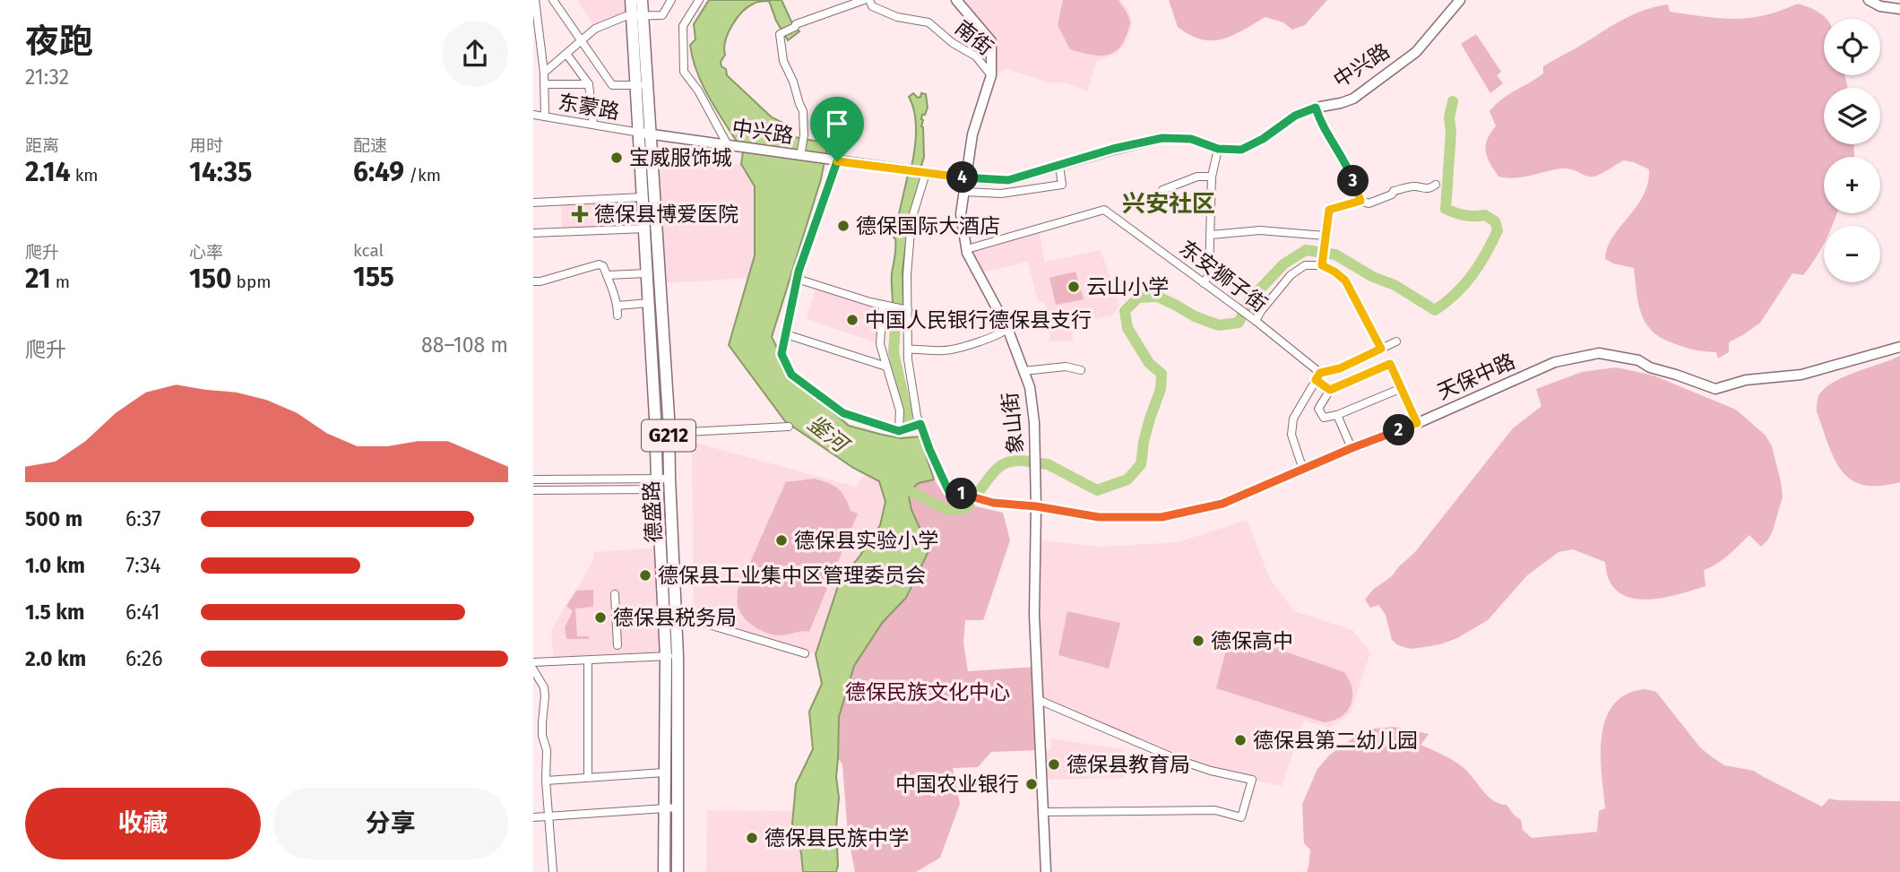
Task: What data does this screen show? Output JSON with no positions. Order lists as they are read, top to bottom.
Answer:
{
  "streets": {
    "highway": ["G212", "德盛路"],
    "main road": ["中兴路", "天保中路", "象山街"],
    "street": ["南街", "东蒙路", "东安狮子街"]
  },
  "crossings": [
    ["南街", "象山街"],
    ["中兴路", "东蒙路"],
    ["中兴路", "象山街"],
    ["中兴路", "G212"],
    ["中兴路", "德盛路"],
    ["东蒙路", "G212"],
    ["东蒙路", "德盛路"],
    ["东安狮子街", "象山街"],
    ["天保中路", "象山街"],
    ["G212", "德盛路"]
  ],
  "districts": ["兴安社区"],
  "water": ["鉴河"],
  "parks": ["德保民族文化中心"],
  "places": {
    "other": [
      "宝威服饰城",
      "德保国际大酒店",
      "云山小学",
      "中国人民银行德保县支行",
      "德保县实验小学",
      "德保县工业集中区管理委员会",
      "德保县税务局",
      "德保高中",
      "德保县第二幼儿园",
      "德保县教育局",
      "中国农业银行",
      "德保县民族中学"
    ],
    "health": ["德保县博爱医院"]
  },
  "page": {
    "heading": ["夜跑", "21:32"],
    "map_buttons": ["+", "−"],
    "stats": [
      ["距离", "2.14 km"],
      ["用时", "14:35"],
      ["配速", "6:49 /km"],
      ["爬升", "21 m"],
      ["心率", "150 bpm"],
      ["kcal", "155"]
    ],
    "pins": [
      "4",
      "3",
      "2",
      "1"
    ],
    "chart": ["爬升", "88–108 m"],
    "list": [
      {
        "name": "500 m",
        "note": "6:37"
      },
      {
        "name": "1.0 km",
        "note": "7:34"
      },
      {
        "name": "1.5 km",
        "note": "6:41"
      },
      {
        "name": "2.0 km",
        "note": "6:26"
      }
    ],
    "buttons": ["收藏", "分享"]
  }
}
